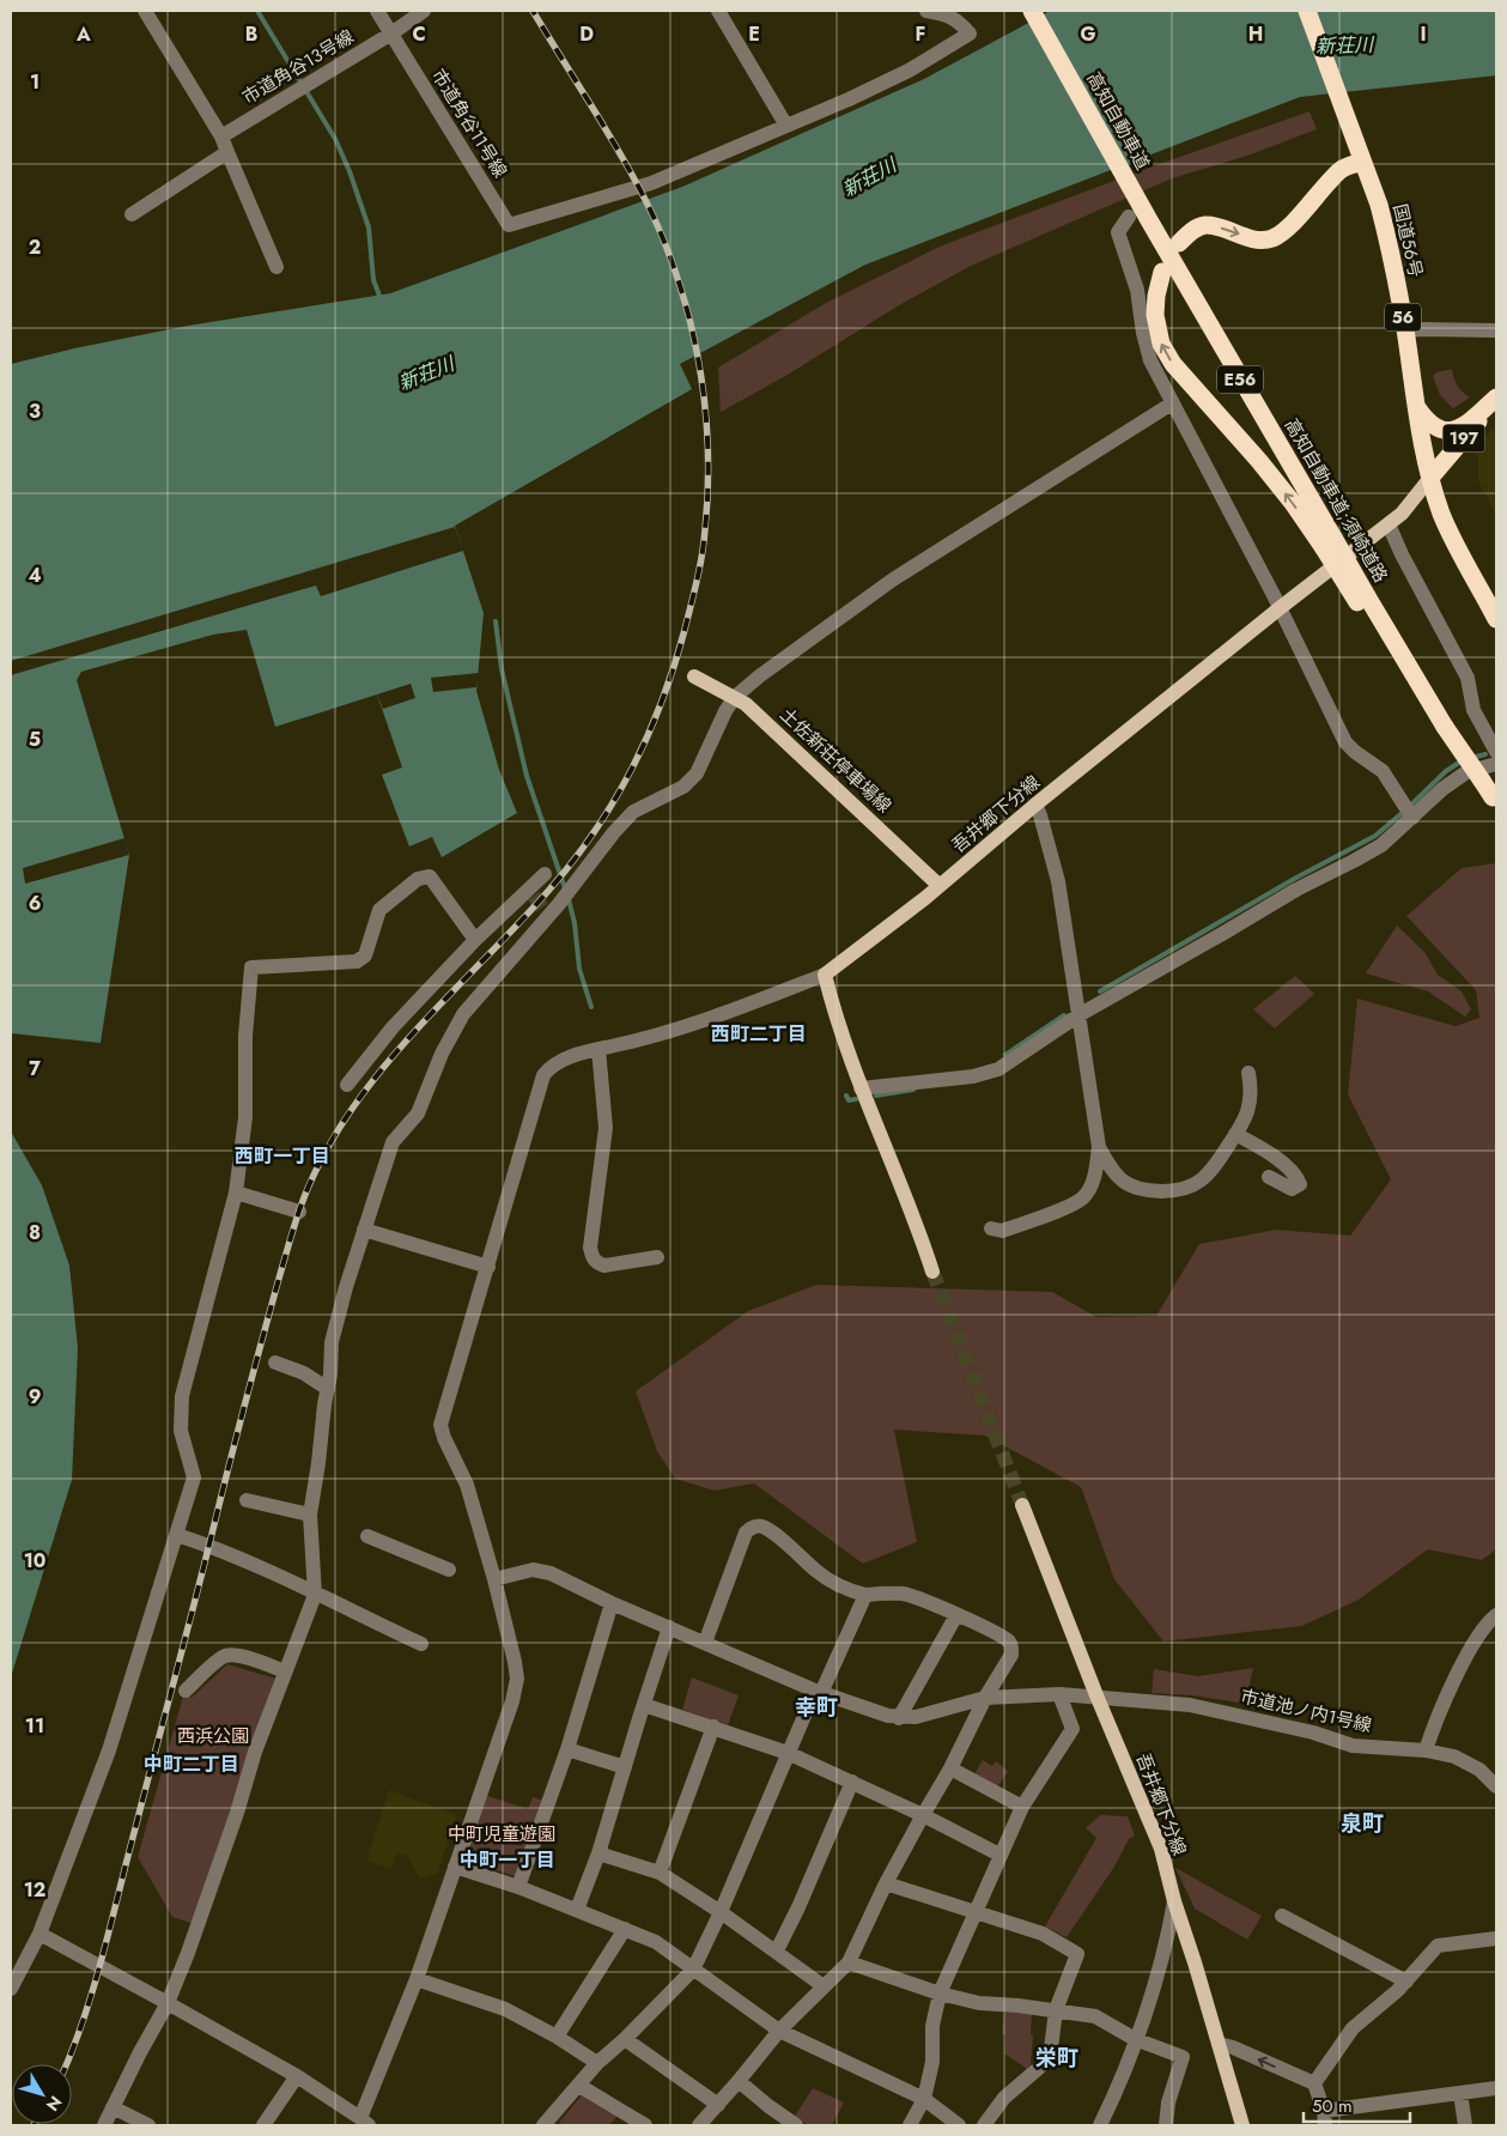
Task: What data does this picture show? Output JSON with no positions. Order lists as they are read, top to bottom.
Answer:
{
  "streets": {
    "highway": [
      "高知自動車道",
      "国道56号",
      "56",
      "E56",
      "197",
      "高知自動車道;須崎道路"
    ],
    "main road": ["土佐新荘停車場線", "吾井郷下分線"],
    "street": ["市道角谷13号線", "市道角谷11号線", "市道池ノ内1号線"]
  },
  "crossings": [
    ["市道角谷13号線", "市道角谷11号線"],
    ["高知自動車道", "高知自動車道;須崎道路"],
    ["国道56号", "197"],
    ["国道56号", "吾井郷下分線"],
    ["197", "吾井郷下分線"],
    ["土佐新荘停車場線", "吾井郷下分線"],
    ["吾井郷下分線", "市道池ノ内1号線"]
  ],
  "districts": [
    "西町二丁目",
    "西町一丁目",
    "幸町",
    "中町二丁目",
    "泉町",
    "中町一丁目",
    "栄町"
  ],
  "water": ["新荘川"],
  "parks": ["西浜公園", "中町児童遊園"],
  "scale_bar": "50 m",
  "north": "bottom right",
  "grid": {
    "columns": [
      "A",
      "B",
      "C",
      "D",
      "E",
      "F",
      "G",
      "H",
      "I"
    ],
    "rows": [
      "1",
      "2",
      "3",
      "4",
      "5",
      "6",
      "7",
      "8",
      "9",
      "10",
      "11",
      "12"
    ]
  }
}
